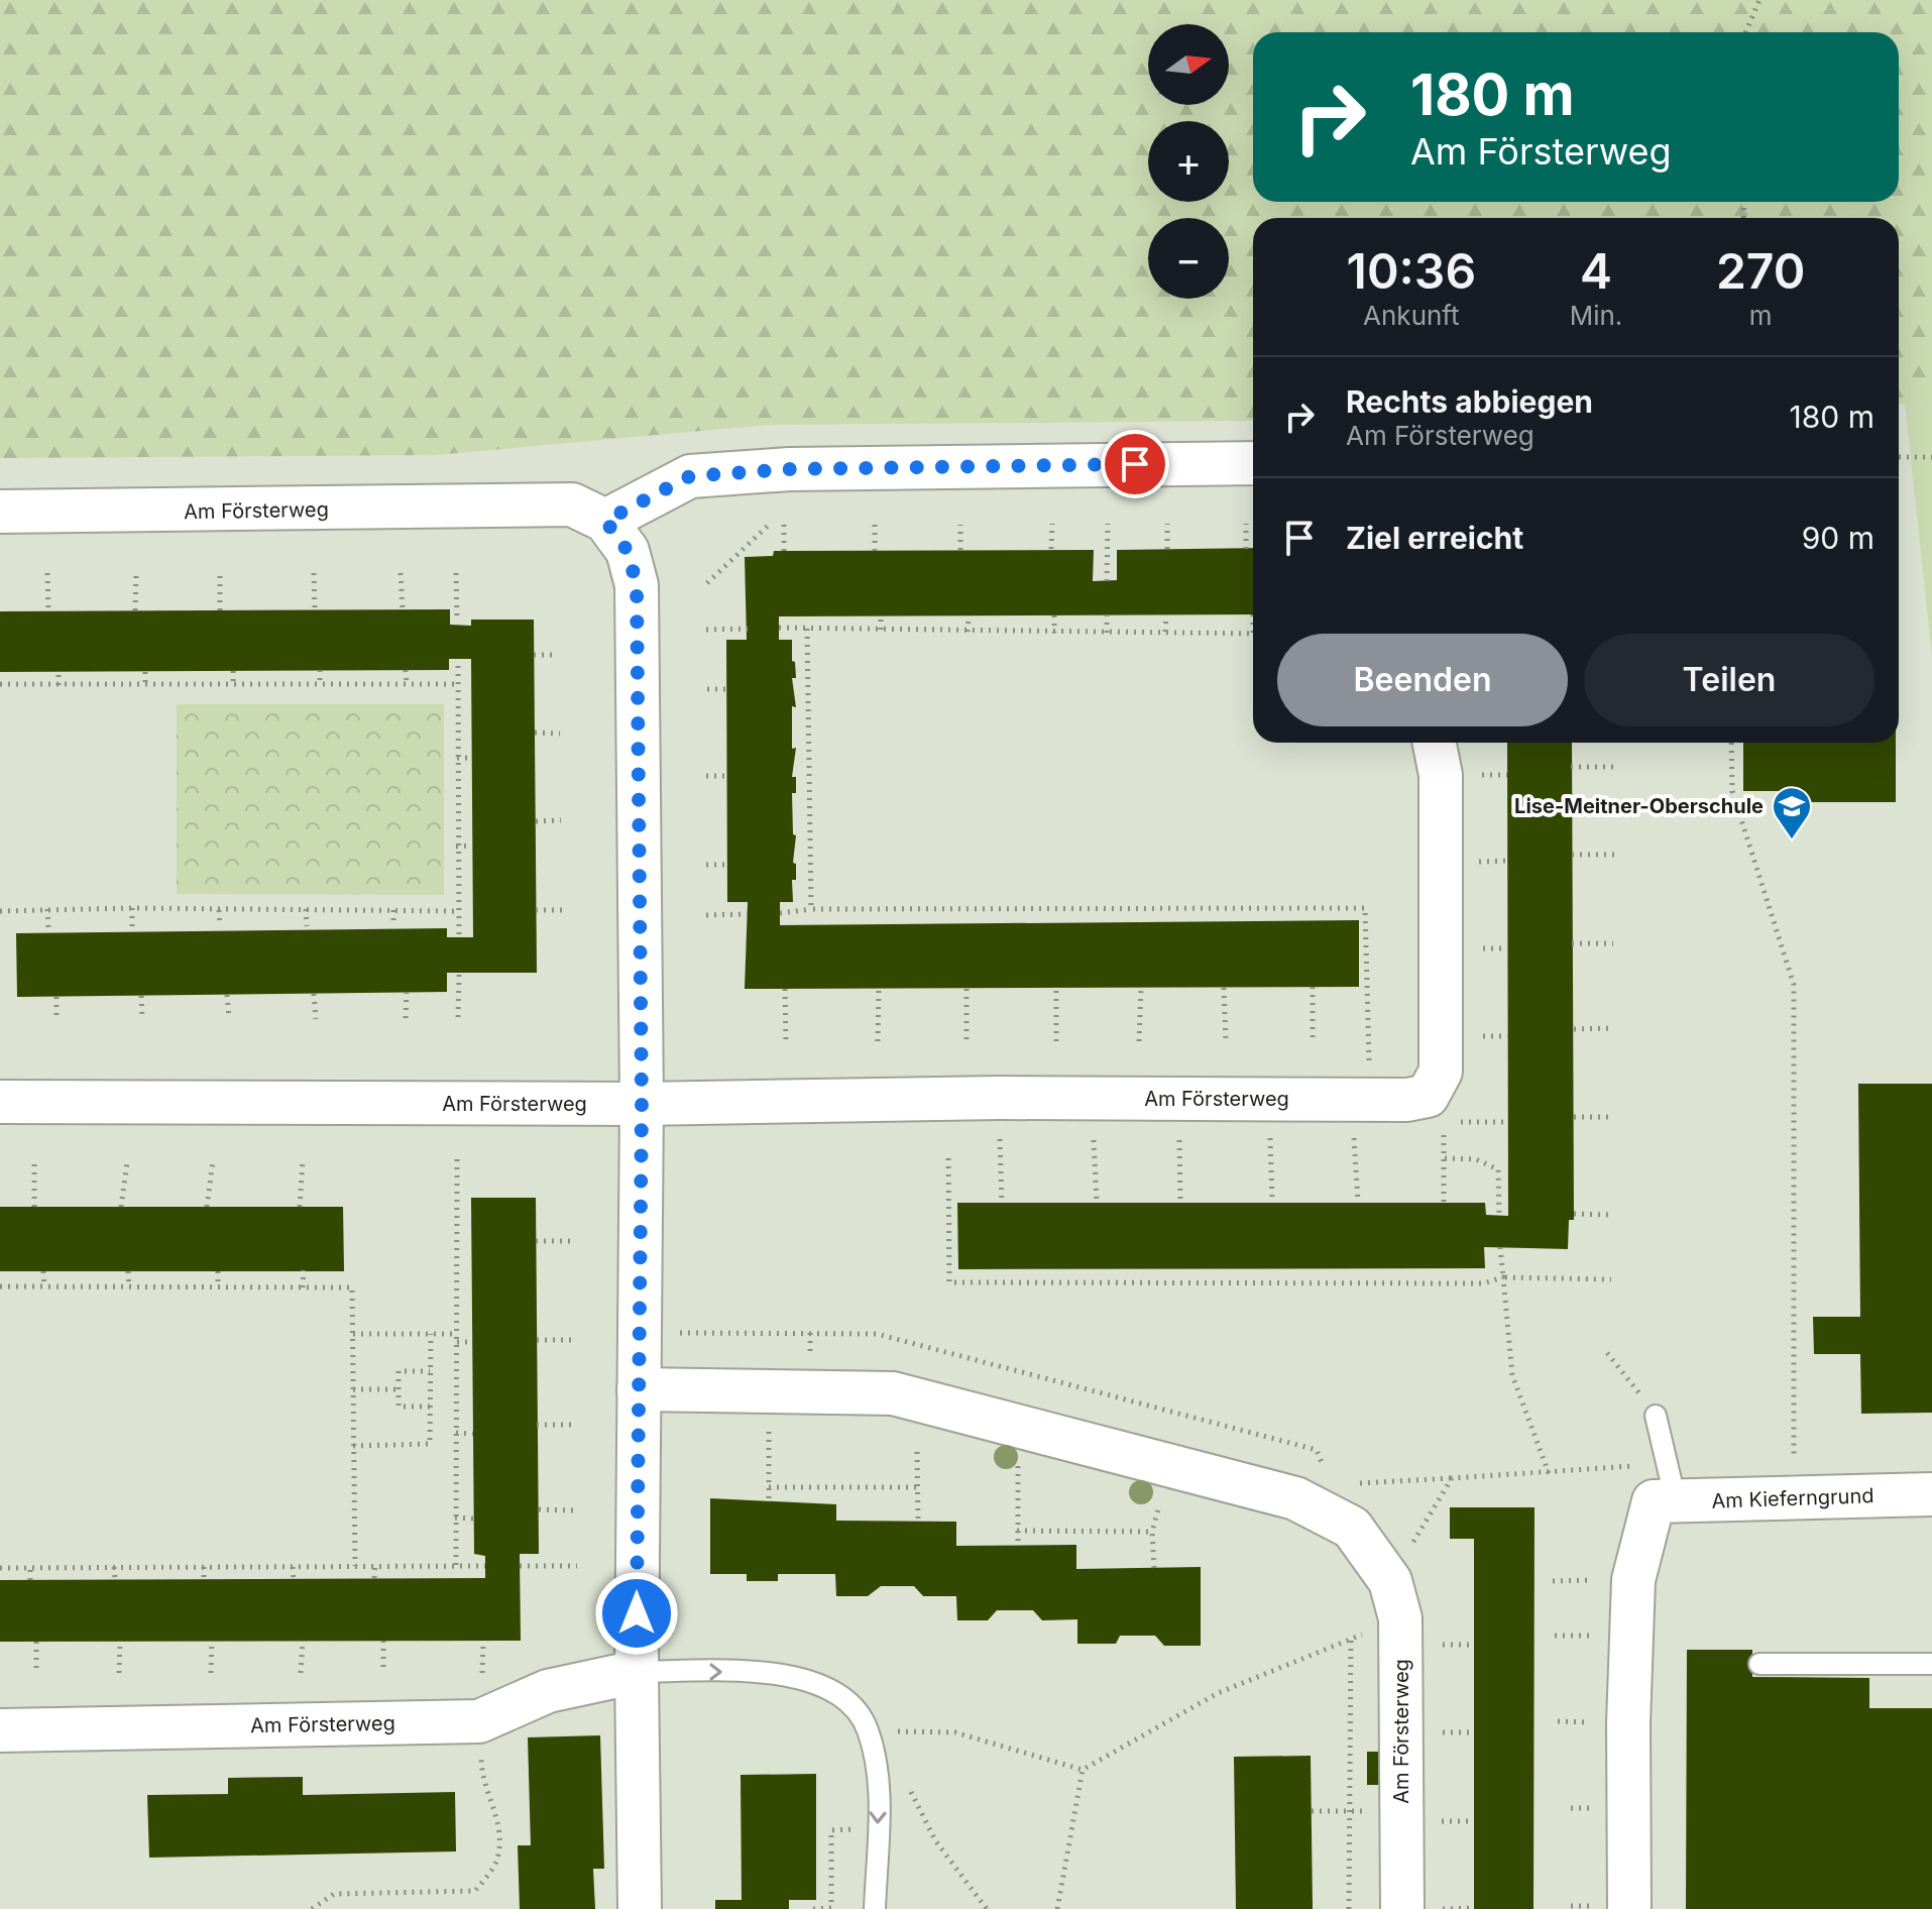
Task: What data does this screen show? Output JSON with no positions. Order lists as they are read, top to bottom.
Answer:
{
  "streets": {
    "street": ["Am Försterweg", "Am Kieferngrund"]
  },
  "places": {
    "school or university": ["Lise-Meitner-Oberschule"]
  },
  "north": "right",
  "page": {
    "map_buttons": ["+", "−"],
    "turn": ["180 m", "Am Försterweg"],
    "eta": [
      "10:36",
      "Ankunft",
      "4",
      "Min.",
      "270",
      "m"
    ],
    "list": [
      {
        "name": "Rechts abbiegen",
        "note": "Am Försterweg",
        "value": "180 m"
      },
      {
        "name": "Ziel erreicht",
        "value": "90 m"
      }
    ],
    "buttons": ["Beenden", "Teilen"]
  }
}
